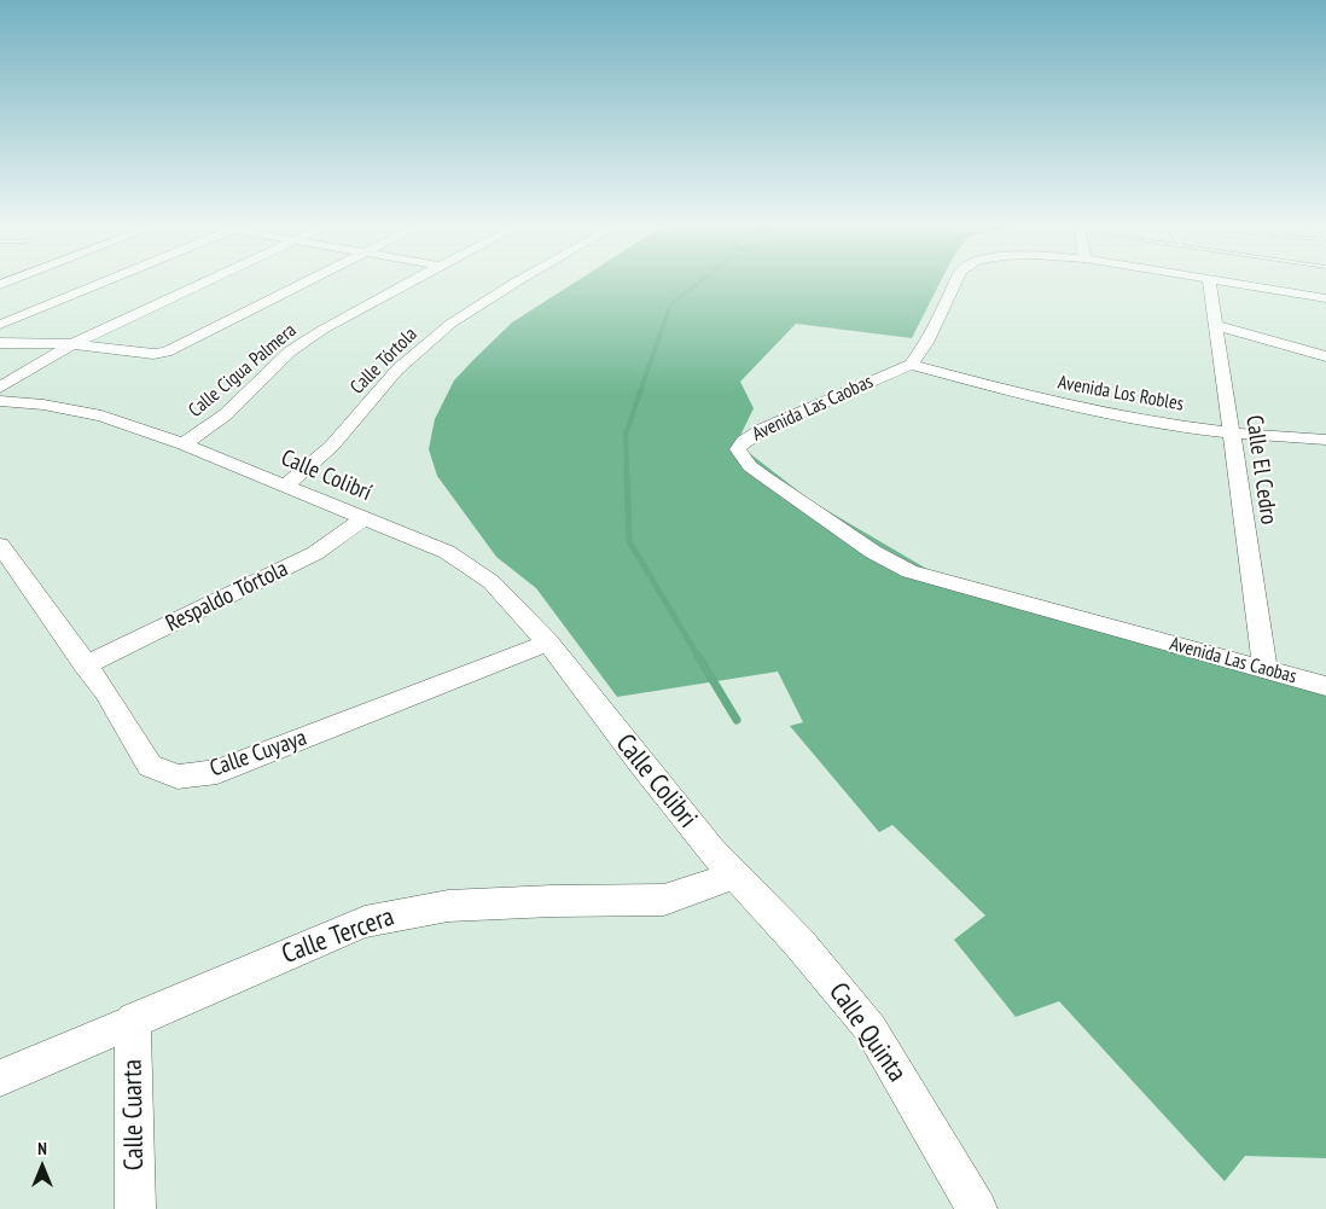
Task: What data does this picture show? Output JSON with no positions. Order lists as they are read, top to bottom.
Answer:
{
  "streets": {
    "street": [
      "Calle Tórtola",
      "Calle Cigua Palmera",
      "Avenida Los Robles",
      "Avenida Las Caobas",
      "Calle El Cedro",
      "Calle Colibrí",
      "Respaldo Tórtola",
      "Calle Cuyaya",
      "Calle Colibri",
      "Calle Tercera",
      "Calle Quinta",
      "Calle Cuarta"
    ]
  },
  "crossings": [
    ["Calle Tórtola", "Calle Colibrí"],
    ["Calle Cigua Palmera", "Calle Colibrí"],
    ["Avenida Los Robles", "Avenida Las Caobas"],
    ["Avenida Los Robles", "Calle El Cedro"],
    ["Avenida Las Caobas", "Calle El Cedro"],
    ["Calle Colibrí", "Respaldo Tórtola"],
    ["Calle Colibrí", "Calle Cuyaya"],
    ["Calle Colibrí", "Calle Colibri"],
    ["Respaldo Tórtola", "Calle Cuyaya"],
    ["Calle Colibri", "Calle Tercera"],
    ["Calle Colibri", "Calle Quinta"],
    ["Calle Tercera", "Calle Quinta"],
    ["Calle Tercera", "Calle Cuarta"]
  ],
  "north": "top"
}
